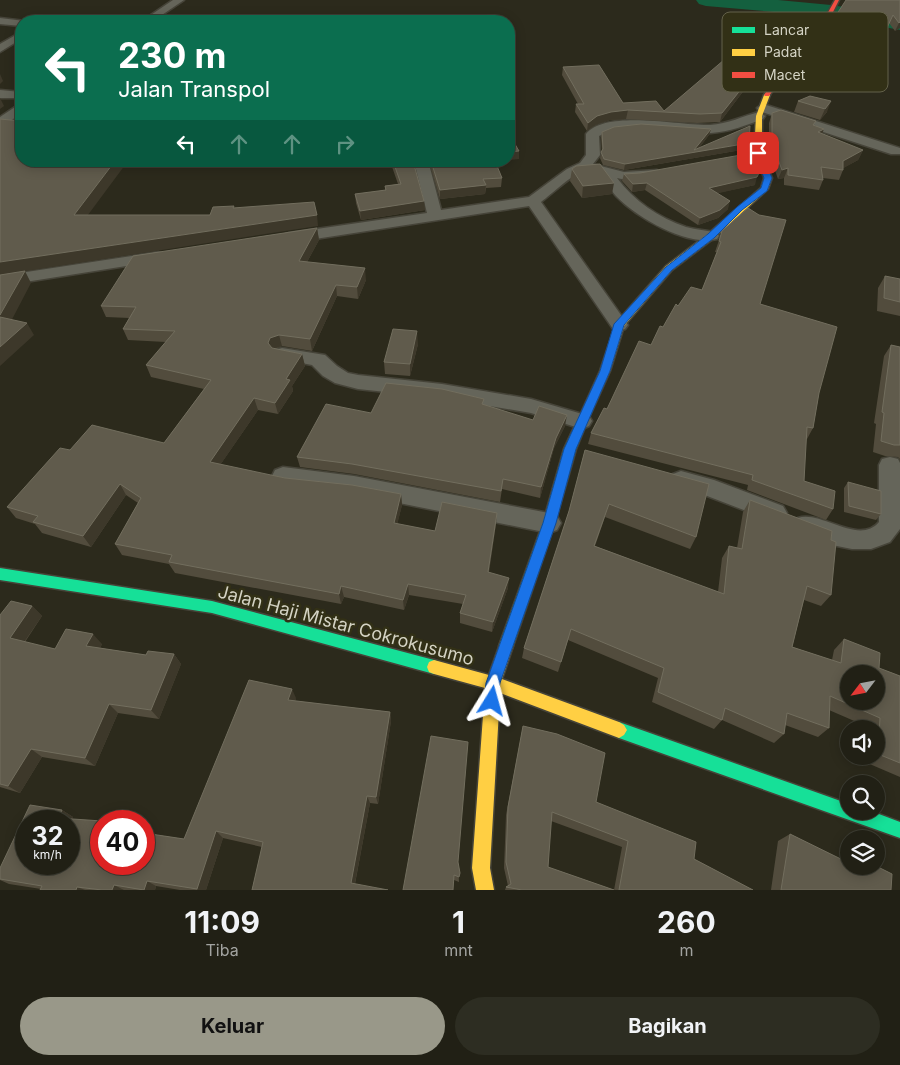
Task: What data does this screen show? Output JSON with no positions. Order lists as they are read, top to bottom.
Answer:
{
  "streets": {
    "street": ["Jalan Haji Mistar Cokrokusumo"]
  },
  "legend": ["Lancar", "Padat", "Macet"],
  "north": "bottom left",
  "page": {
    "turn": ["230 m", "Jalan Transpol"],
    "speed": "32 km/h",
    "limit": "40",
    "eta": [
      "11:09",
      "Tiba",
      "1",
      "mnt",
      "260",
      "m"
    ],
    "buttons": ["Keluar", "Bagikan"]
  }
}
